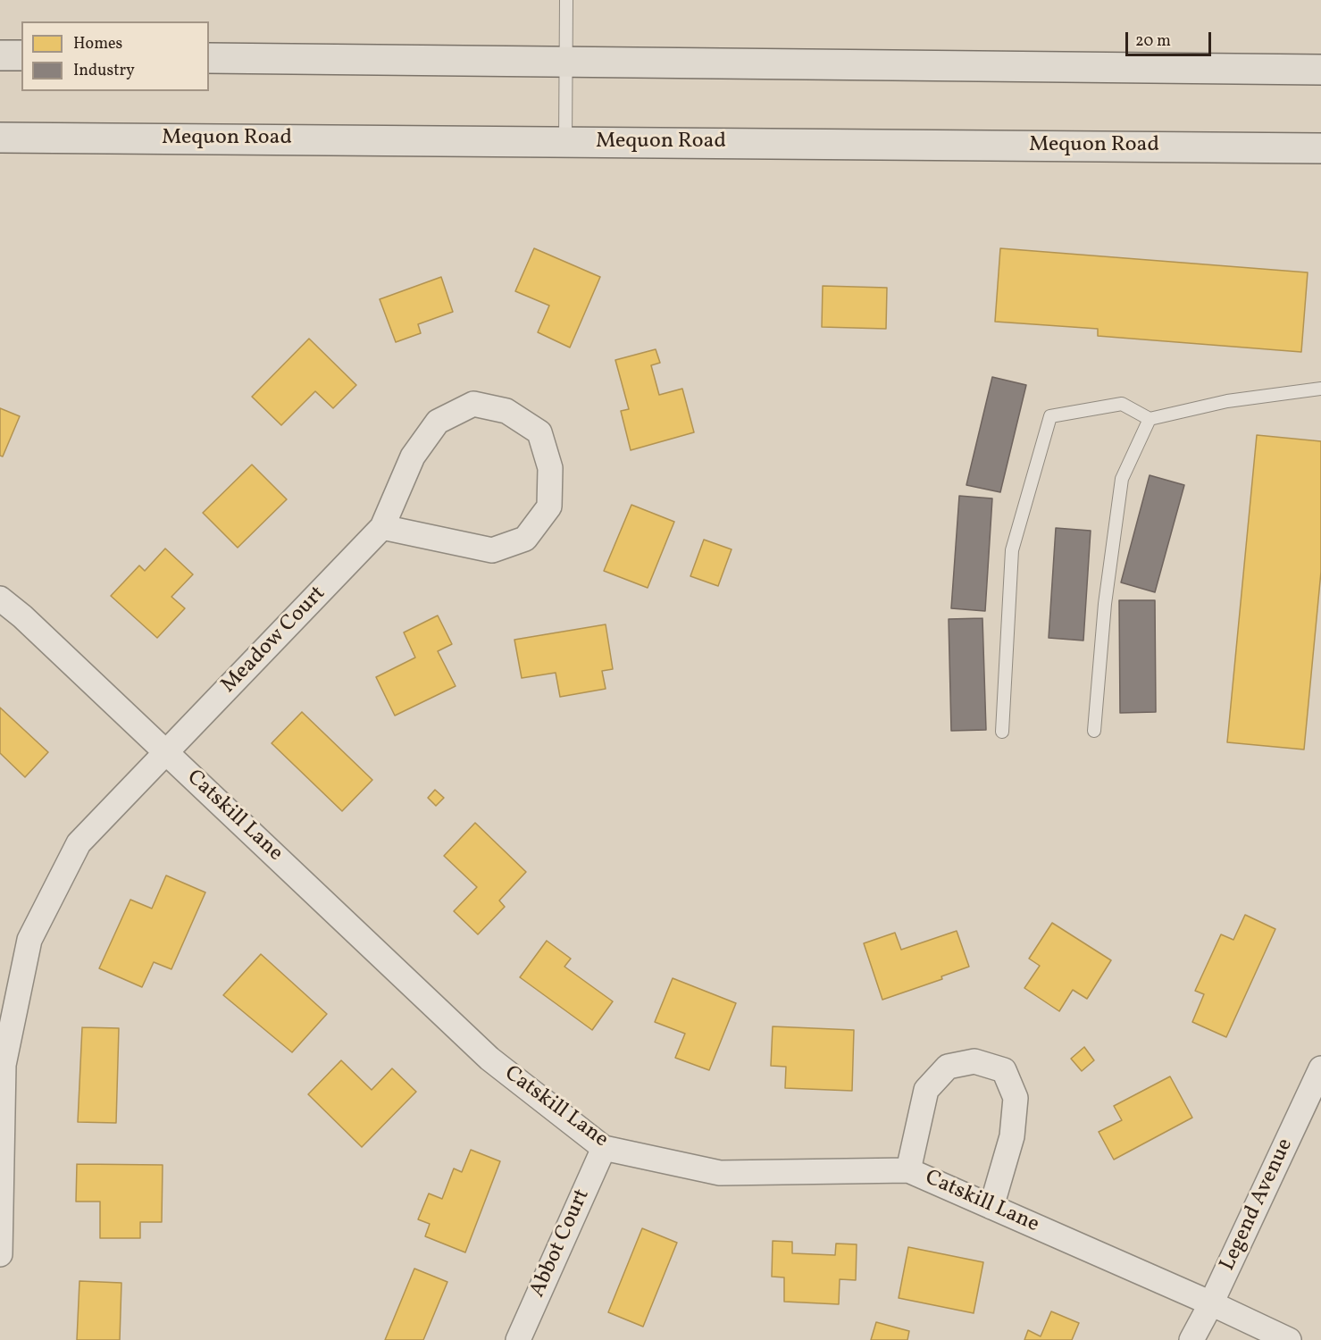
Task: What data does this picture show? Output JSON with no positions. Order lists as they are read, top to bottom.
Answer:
{
  "streets": {
    "main road": ["Mequon Road"],
    "street": [
      "Meadow Court",
      "Catskill Lane",
      "Legend Avenue",
      "Abbot Court"
    ]
  },
  "crossings": [
    ["Meadow Court", "Catskill Lane"],
    ["Catskill Lane", "Legend Avenue"],
    ["Catskill Lane", "Abbot Court"]
  ],
  "legend": ["Homes", "Industry"],
  "scale_bar": "20 m"
}
